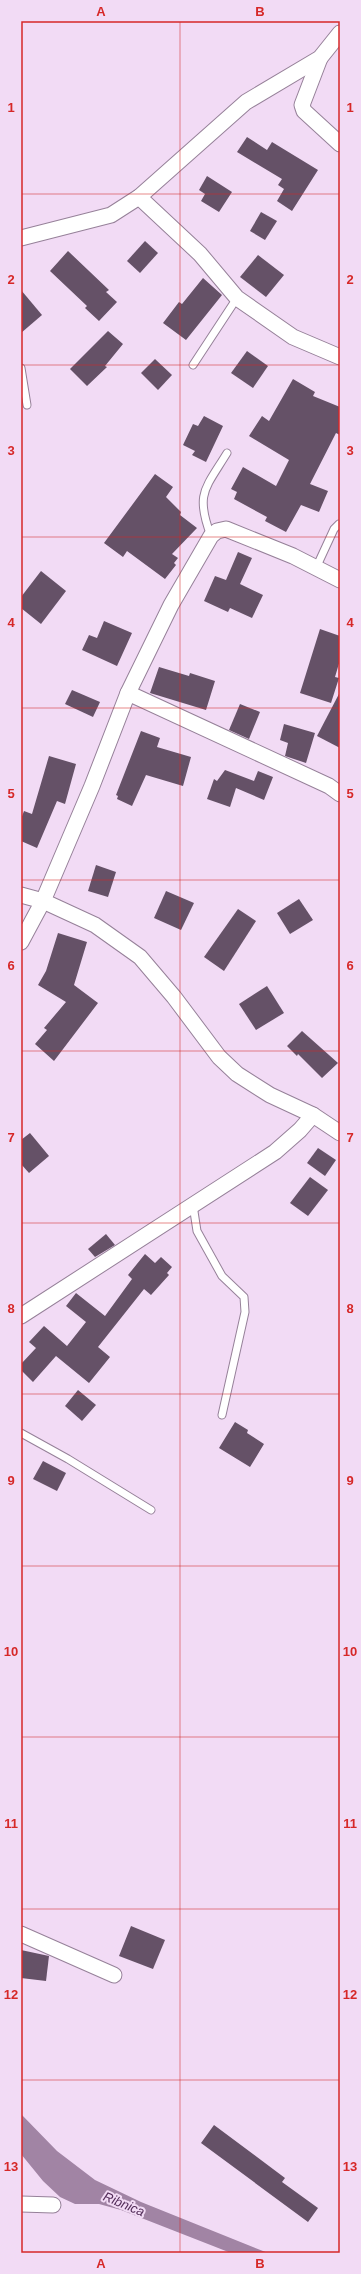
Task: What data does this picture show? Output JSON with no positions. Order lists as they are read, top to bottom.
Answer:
{
  "water": ["Ribnica"],
  "grid": {
    "columns": ["A", "B"],
    "rows": [
      "1",
      "2",
      "3",
      "4",
      "5",
      "6",
      "7",
      "8",
      "9",
      "10",
      "11",
      "12",
      "13"
    ]
  }
}
